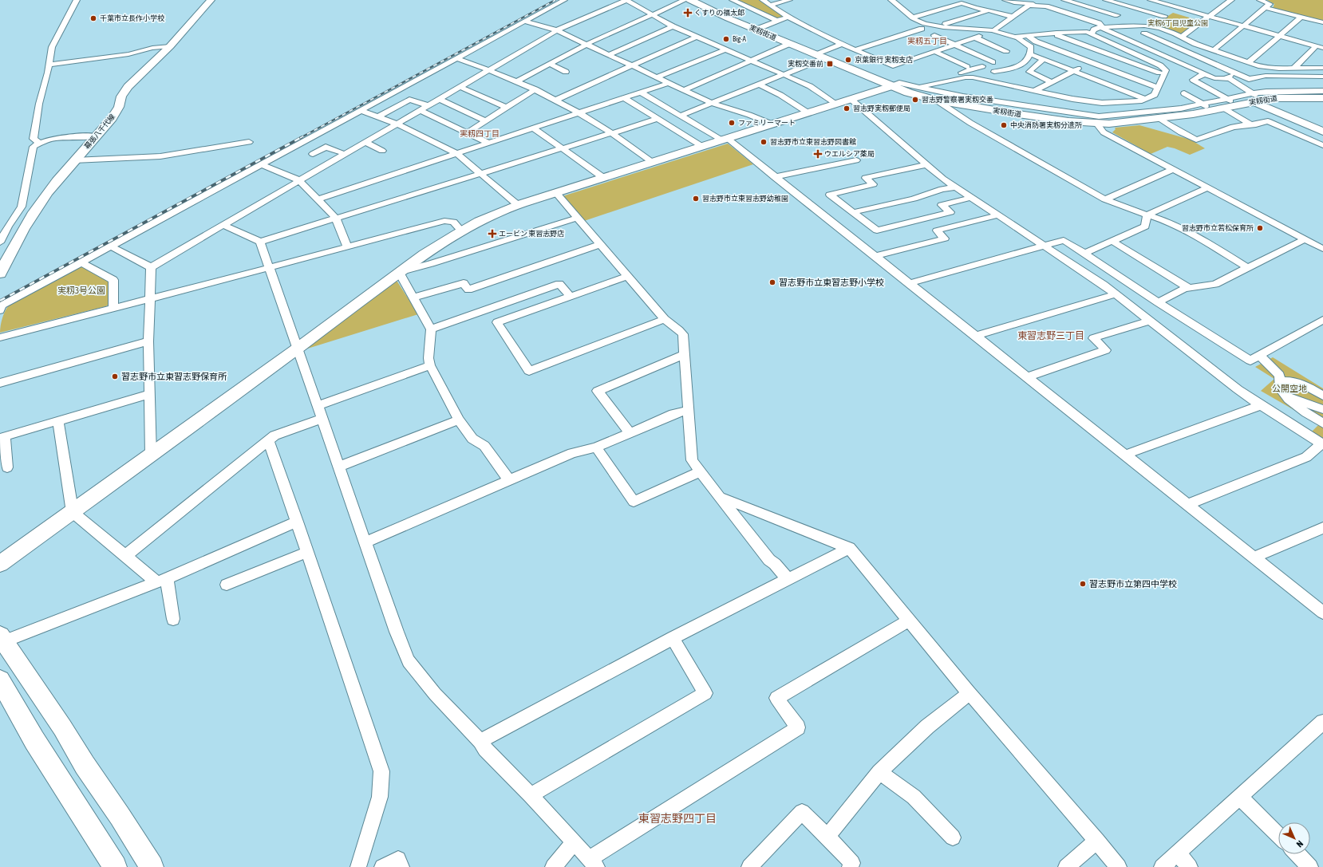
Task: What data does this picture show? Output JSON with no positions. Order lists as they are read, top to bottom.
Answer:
{
  "streets": {
    "main road": ["実籾街道"],
    "street": ["幕張八千代線"]
  },
  "districts": [
    "実籾五丁目",
    "実籾四丁目",
    "東習志野三丁目",
    "東習志野四丁目"
  ],
  "parks": ["実籾6丁目児童公園", "実籾3号公園", "公開空地"],
  "places": {
    "health": ["くすりの福太郎", "ウエルシア薬局", "エービン 東習志野店"],
    "other": [
      "千葉市立長作小学校",
      "Big-A",
      "京葉銀行 実籾支店",
      "習志野警察署実籾交番",
      "習志野実籾郵便局",
      "ファミリーマート",
      "中央消防署実籾分遣所",
      "習志野市立東習志野図書館",
      "習志野市立東習志野幼稚園",
      "習志野市立若松保育所",
      "習志野市立東習志野小学校",
      "習志野市立東習志野保育所",
      "習志野市立第四中学校"
    ],
    "transit": ["実籾交番前"]
  },
  "north": "bottom right"
}
